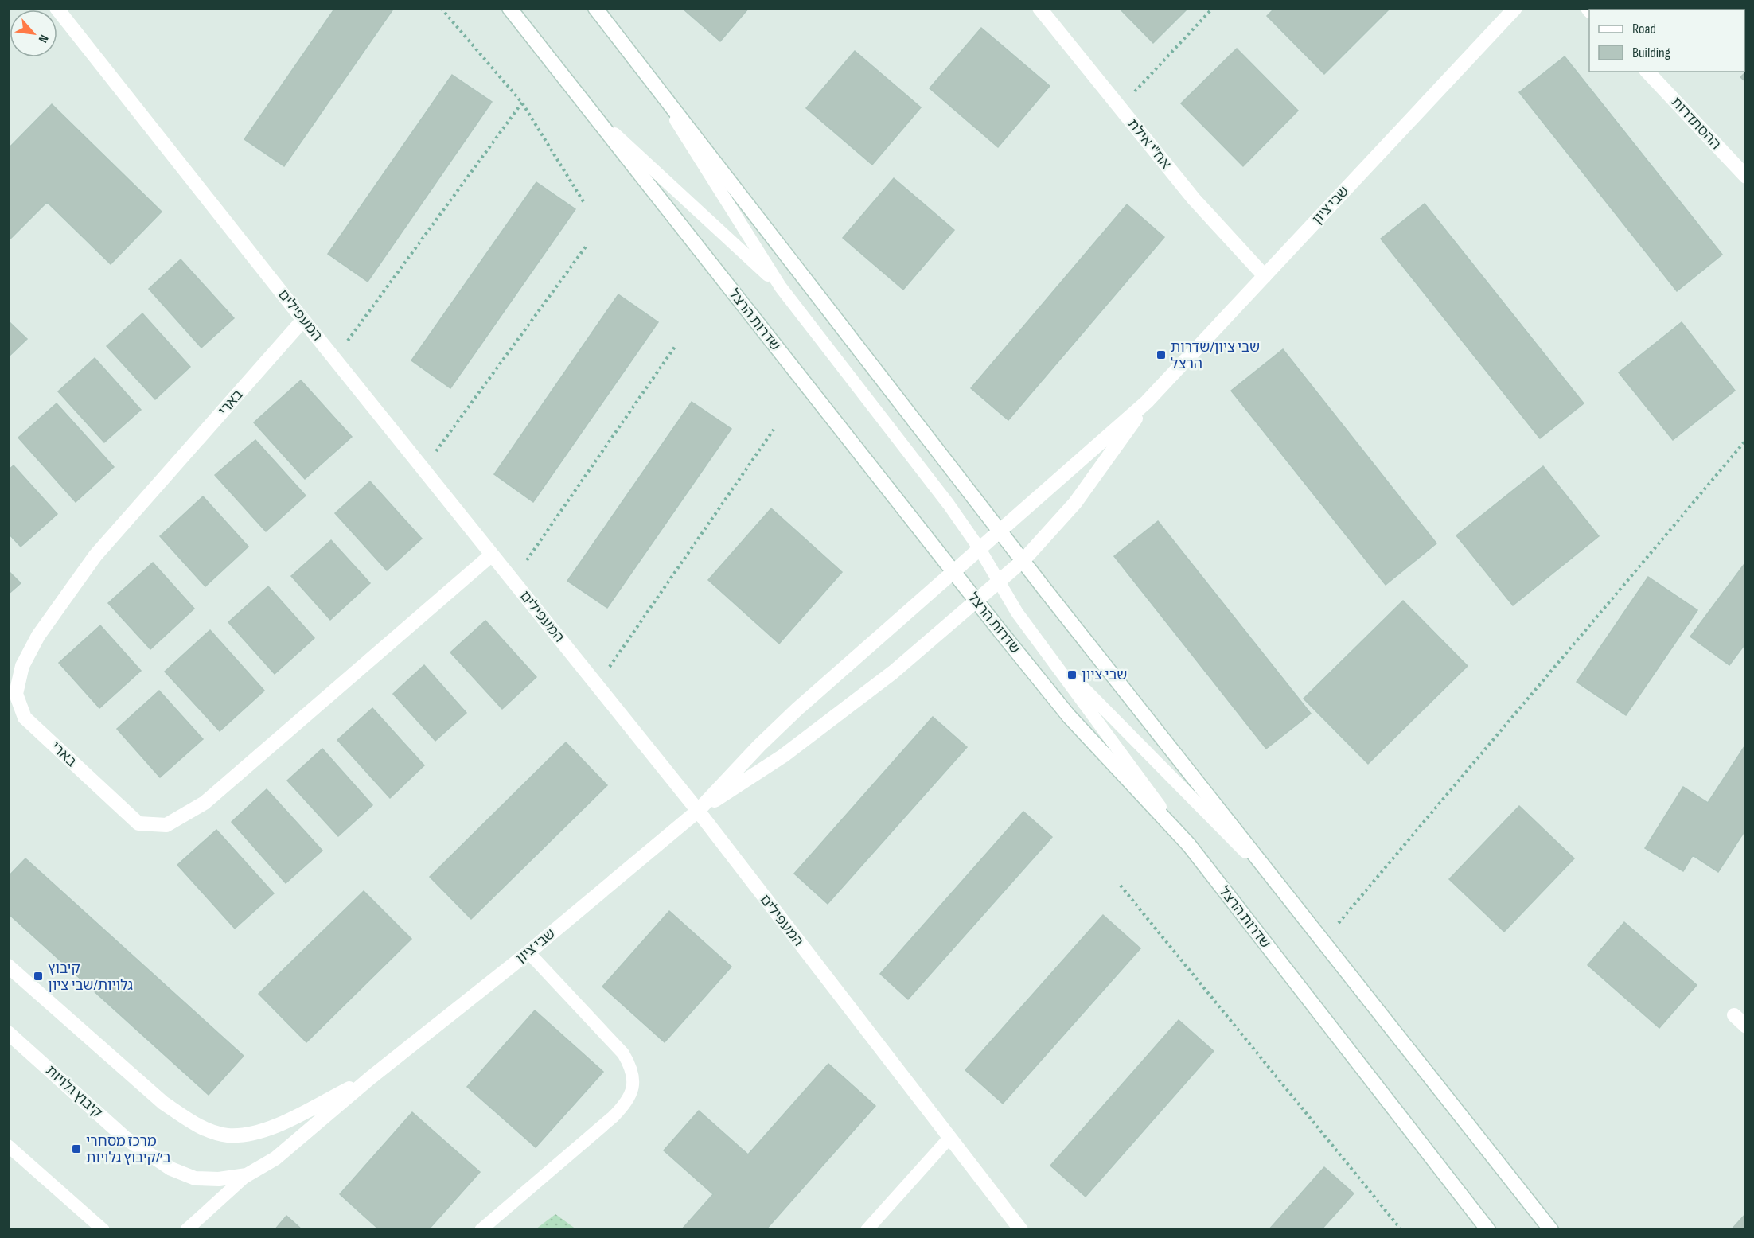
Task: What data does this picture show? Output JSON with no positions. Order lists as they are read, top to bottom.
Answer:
{
  "streets": {
    "street": [
      "ההסתדרות",
      "אח\"י אילת",
      "שבי ציון",
      "המעפילים",
      "שדרות הרצל",
      "בארי",
      "קיבוץ גלויות"
    ]
  },
  "crossings": [
    ["אח\"י אילת", "שבי ציון"],
    ["שבי ציון", "המעפילים"],
    ["שבי ציון", "שדרות הרצל"],
    ["שבי ציון", "קיבוץ גלויות"],
    ["המעפילים", "בארי"]
  ],
  "places": {
    "transit": [
      "שבי ציון/שדרות הרצל",
      "שבי ציון",
      "קיבוץ גלויות/שבי ציון",
      "מרכז מסחרי ב׳/קיבוץ גלויות"
    ]
  },
  "legend": ["Road", "Building"],
  "north": "bottom right"
}
